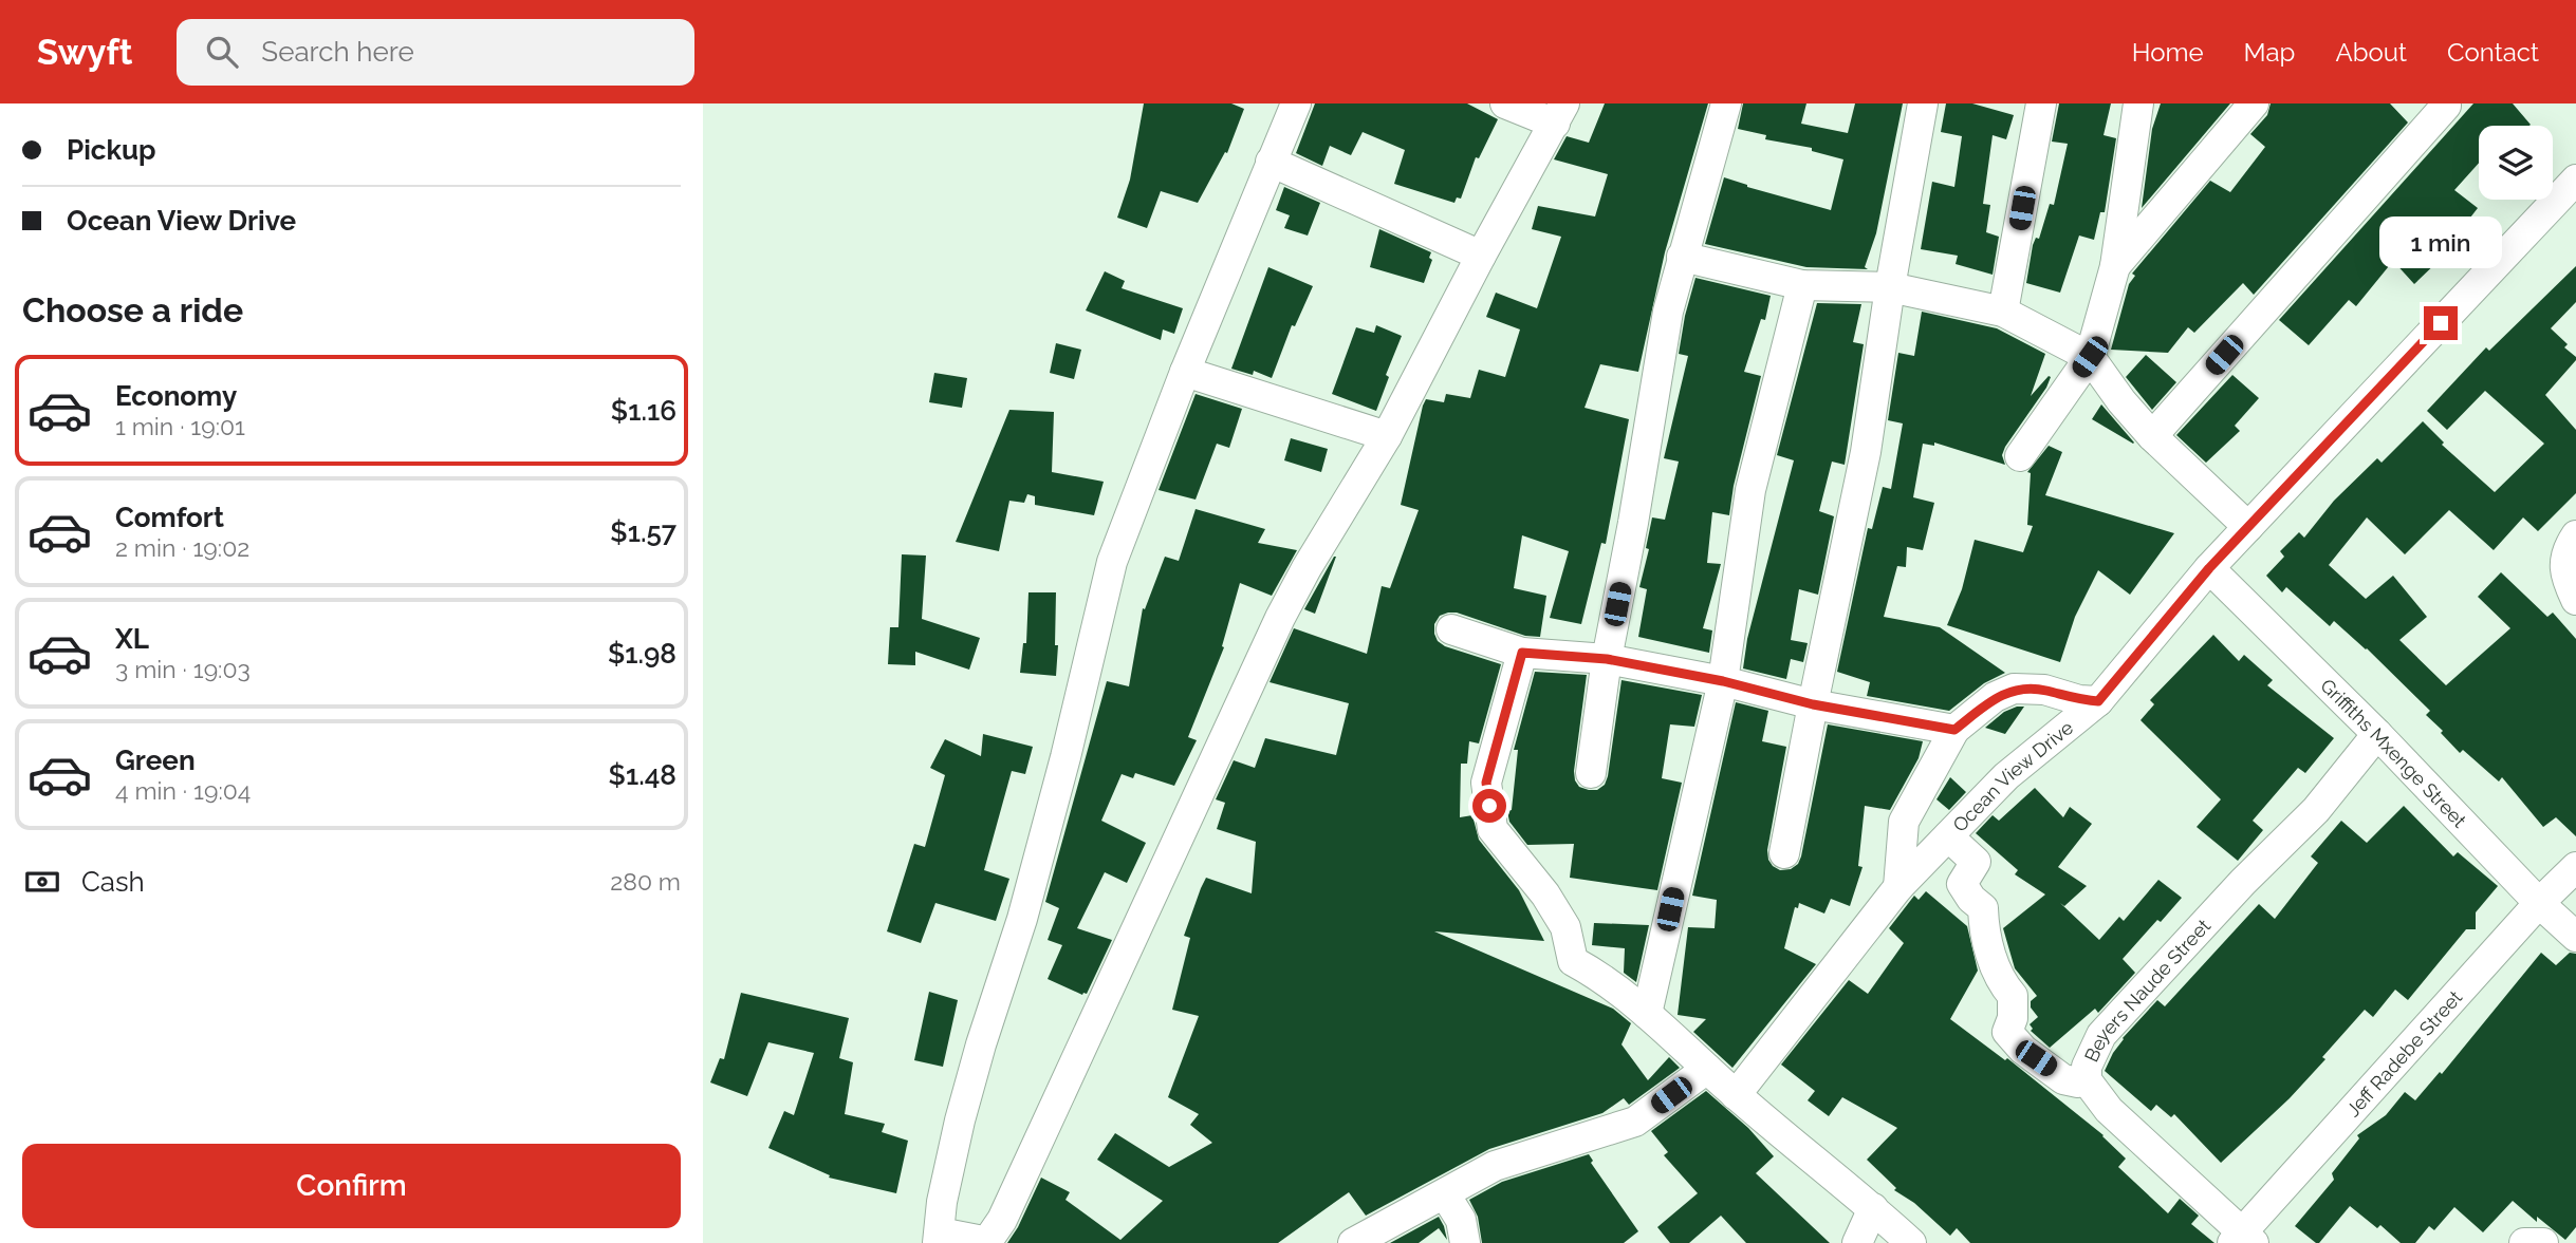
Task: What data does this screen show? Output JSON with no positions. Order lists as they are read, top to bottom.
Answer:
{
  "streets": {
    "street": [
      "Griffiths Mxenge Street",
      "Ocean View Drive",
      "Beyers Naude Street",
      "Jeff Radebe Street"
    ]
  },
  "crossings": [
    ["Griffiths Mxenge Street", "Ocean View Drive"],
    ["Griffiths Mxenge Street", "Beyers Naude Street"],
    ["Griffiths Mxenge Street", "Jeff Radebe Street"],
    ["Beyers Naude Street", "Jeff Radebe Street"]
  ],
  "page": {
    "header": "Swyft",
    "search": "Search here",
    "nav": [
      "Home",
      "Map",
      "About",
      "Contact"
    ],
    "banner": ["Pickup", "Ocean View Drive"],
    "bubble": "1 min",
    "heading": "Choose a ride",
    "list": [
      {
        "name": "Economy",
        "note": "1 min · 19:01",
        "value": "$1.16"
      },
      {
        "name": "Comfort",
        "note": "2 min · 19:02",
        "value": "$1.57"
      },
      {
        "name": "XL",
        "note": "3 min · 19:03",
        "value": "$1.98"
      },
      {
        "name": "Green",
        "note": "4 min · 19:04",
        "value": "$1.48"
      }
    ],
    "pay": ["Cash", "280 m"],
    "buttons": "Confirm"
  }
}
